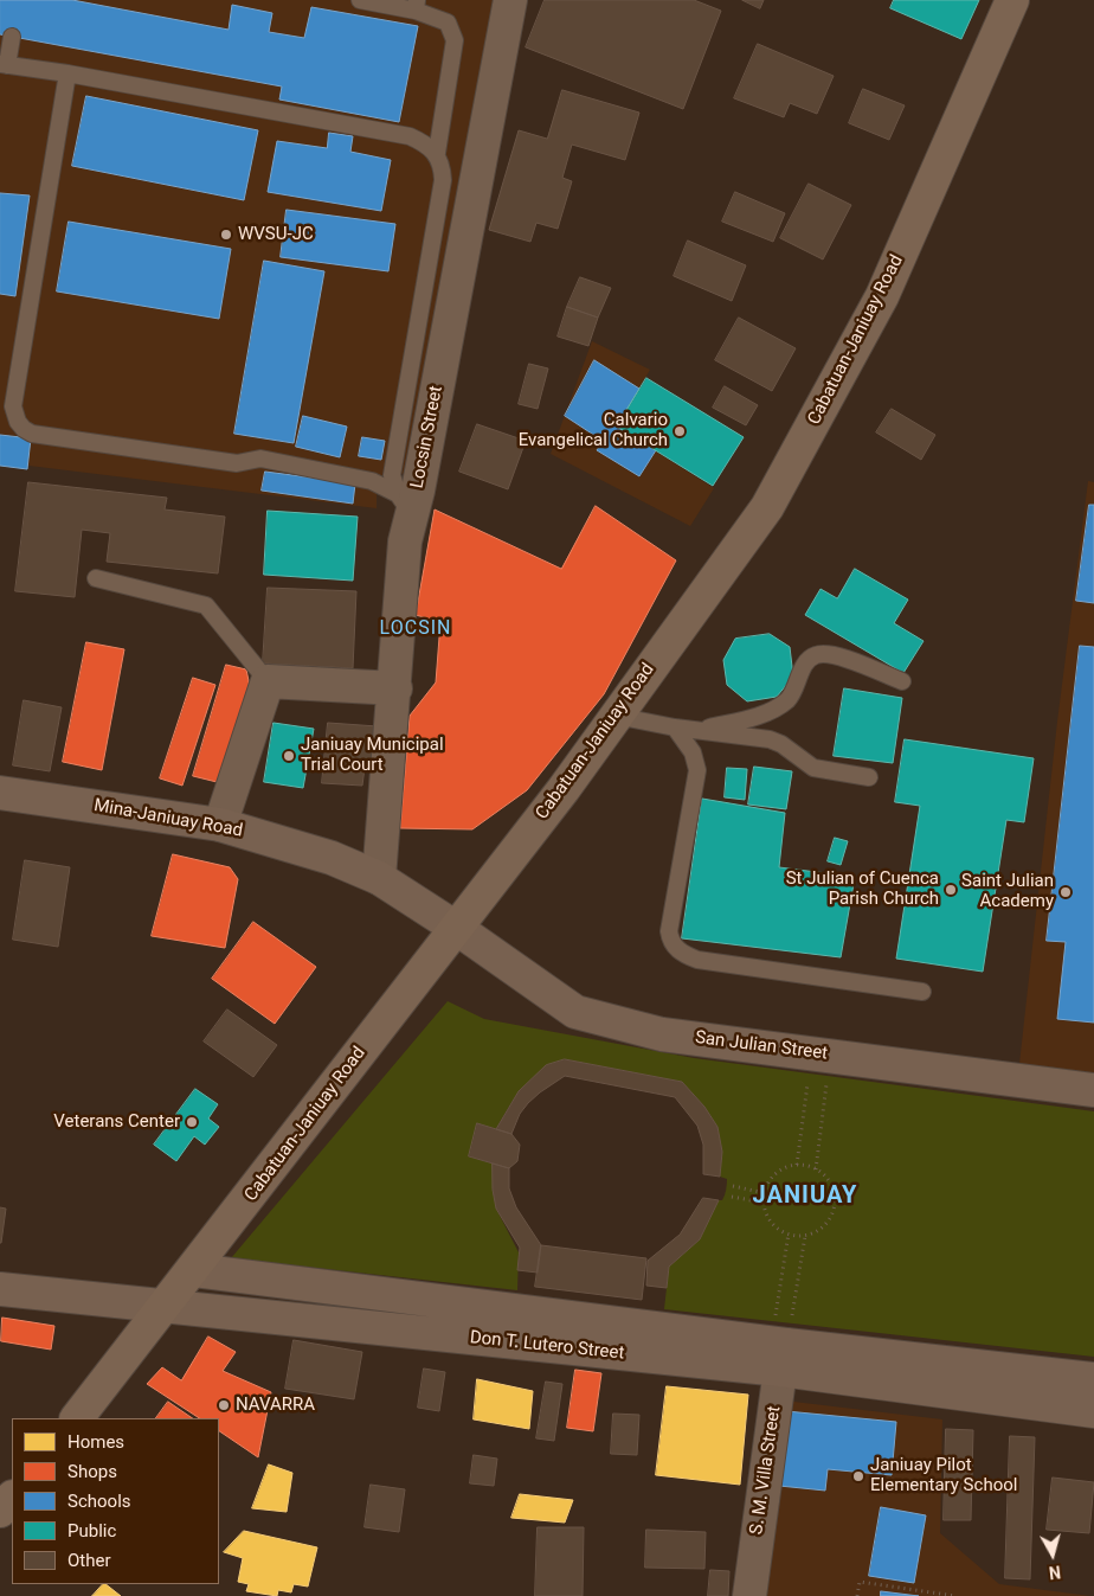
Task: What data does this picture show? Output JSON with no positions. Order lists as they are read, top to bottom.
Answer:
{
  "streets": {
    "main road": ["Cabatuan-Janiuay Road"],
    "street": [
      "Locsin Street",
      "Mina-Janiuay Road",
      "San Julian Street",
      "Don T. Lutero Street",
      "S. M. Villa Street"
    ]
  },
  "crossings": [
    ["Cabatuan-Janiuay Road", "Mina-Janiuay Road"],
    ["Cabatuan-Janiuay Road", "San Julian Street"],
    ["Cabatuan-Janiuay Road", "Don T. Lutero Street"],
    ["Locsin Street", "Mina-Janiuay Road"],
    ["Mina-Janiuay Road", "San Julian Street"],
    ["Don T. Lutero Street", "S. M. Villa Street"]
  ],
  "districts": ["LOCSIN", "JANIUAY"],
  "places": [
    "WVSU-JC",
    "Calvario Evangelical Church",
    "Janiuay Municipal Trial Court",
    "St Julian of Cuenca Parish Church",
    "Saint Julian Academy",
    "Veterans Center",
    "NAVARRA",
    "Janiuay Pilot Elementary School"
  ],
  "legend": [
    "Homes",
    "Shops",
    "Schools",
    "Public",
    "Other"
  ],
  "north": "bottom"
}
